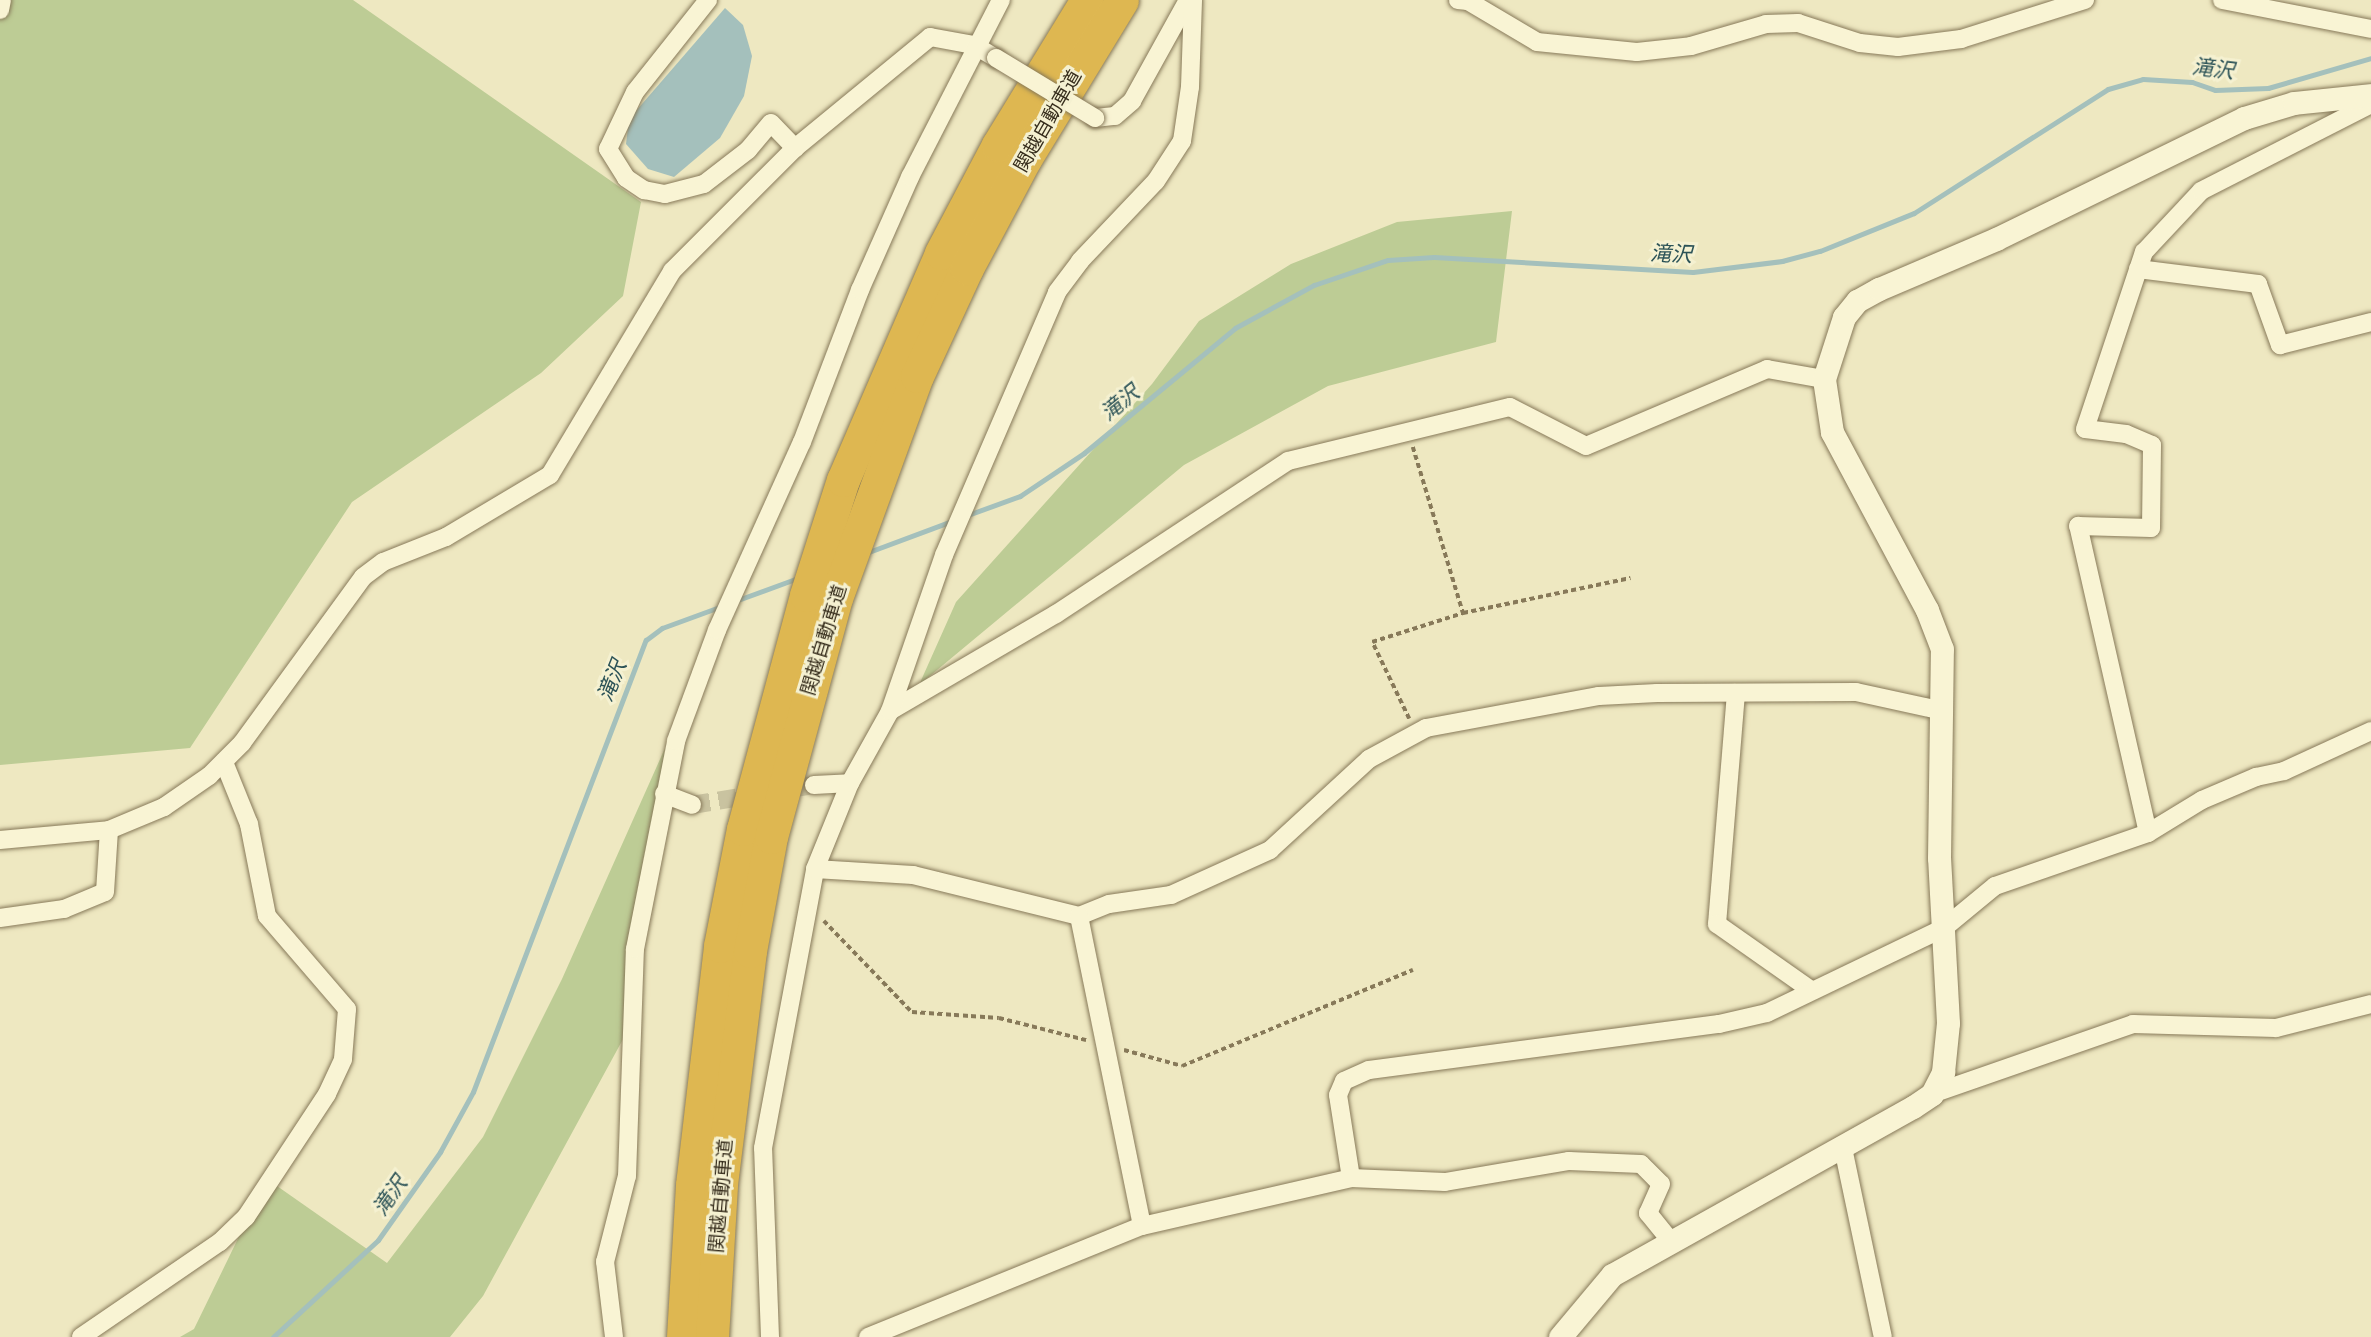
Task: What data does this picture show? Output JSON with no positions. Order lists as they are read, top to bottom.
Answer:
{
  "streets": {
    "highway": ["関越自動車道"]
  },
  "water": ["滝沢"]
}
